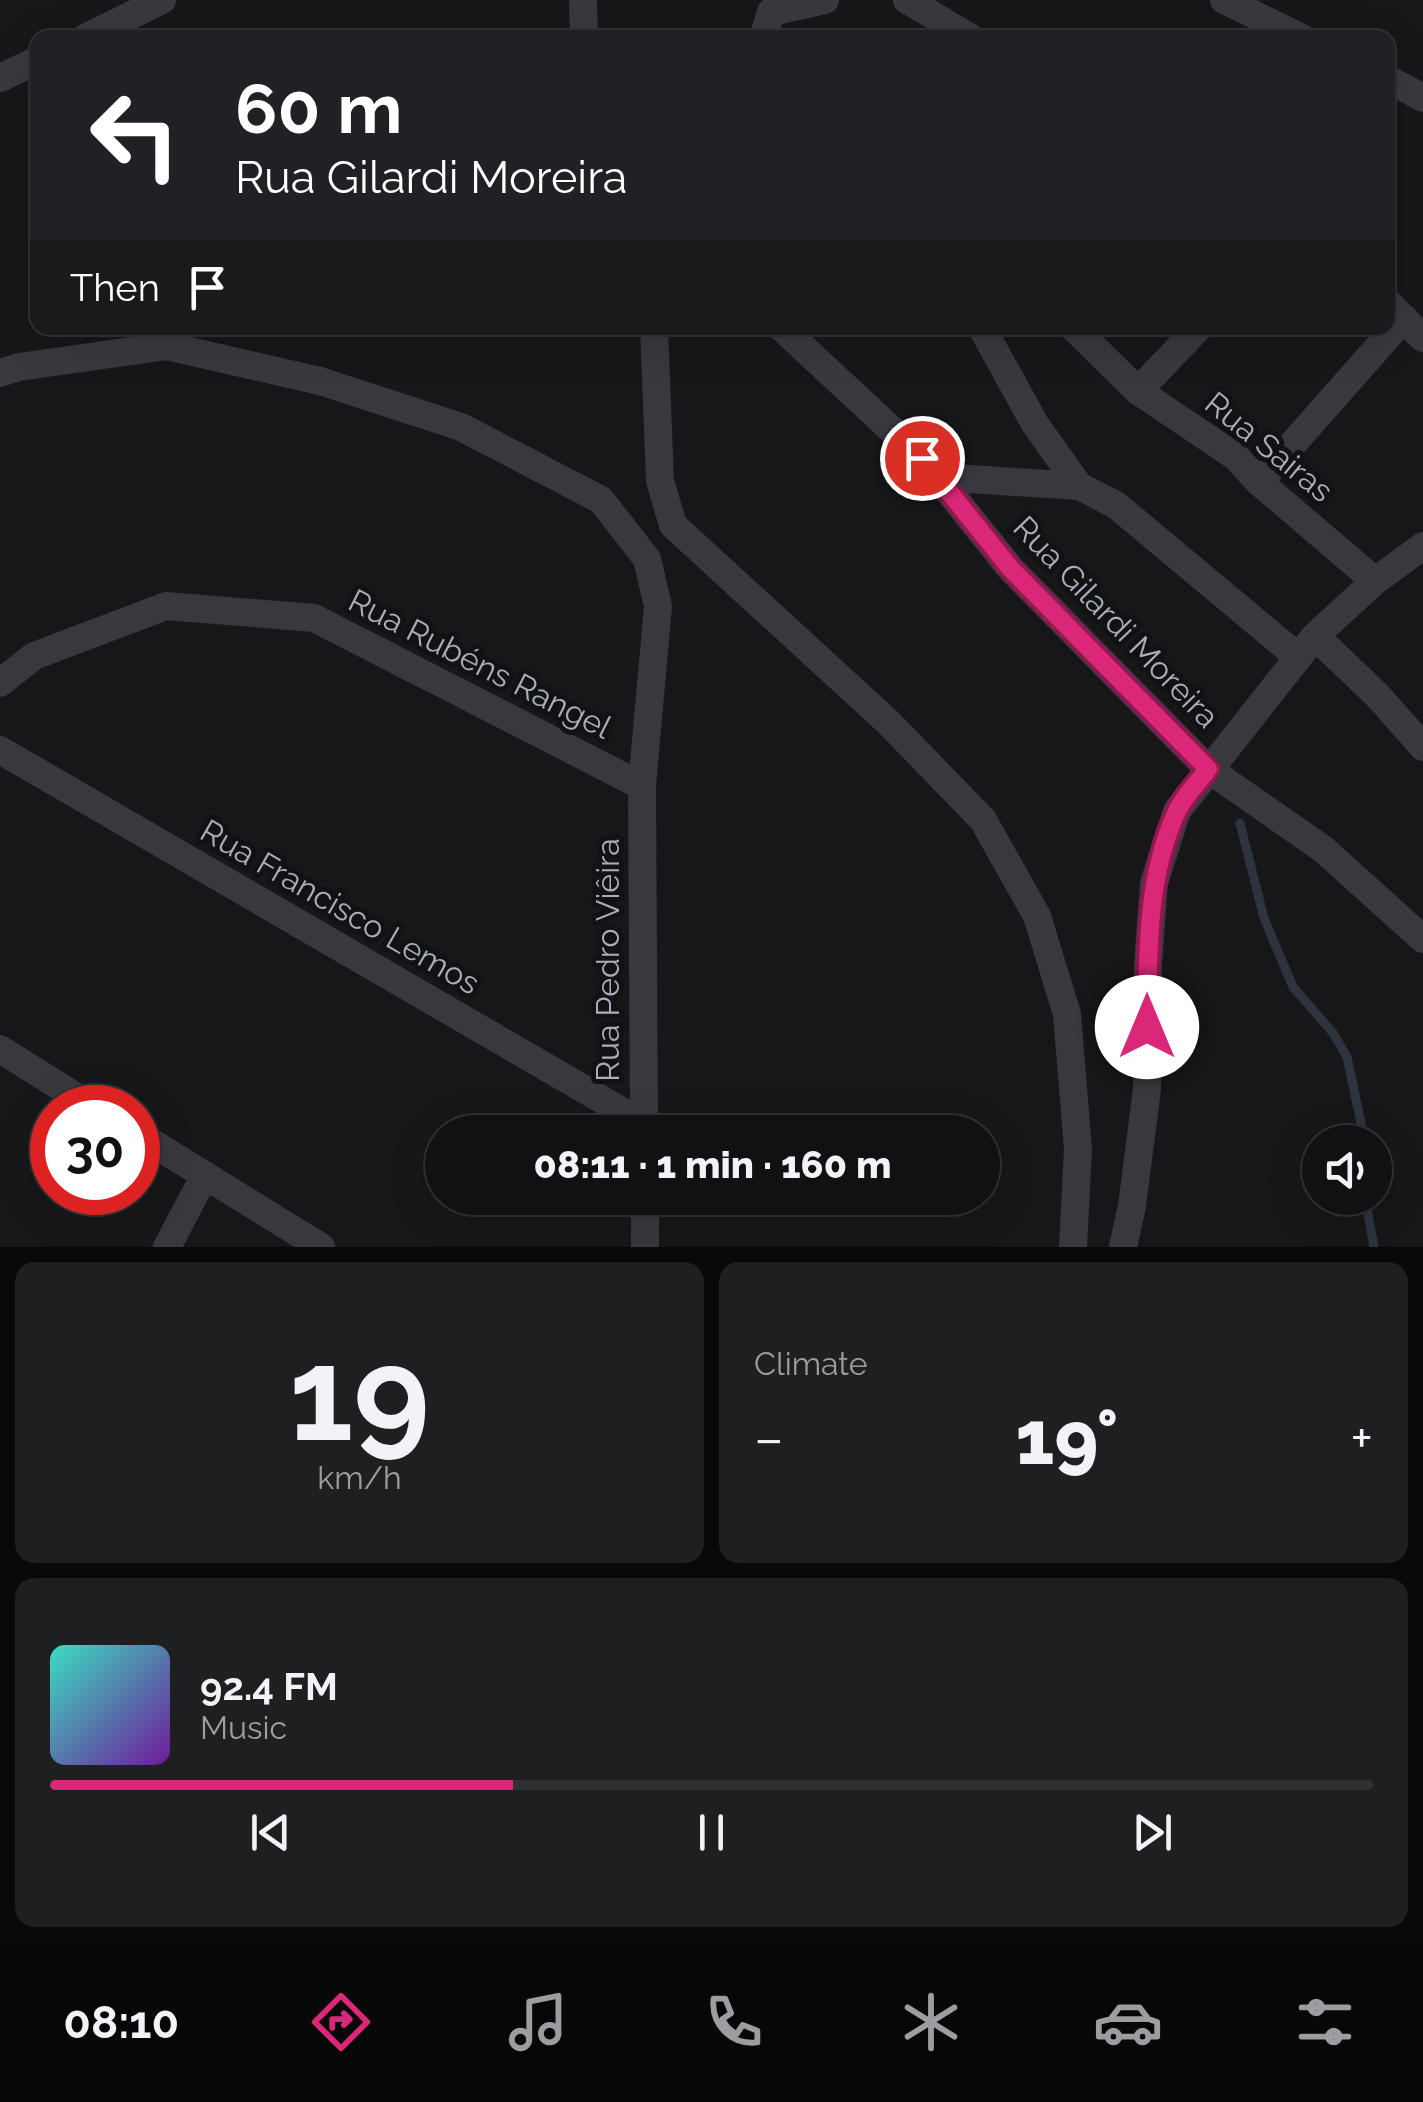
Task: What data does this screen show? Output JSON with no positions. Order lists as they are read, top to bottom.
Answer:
{
  "streets": {
    "street": [
      "Rua Sairas",
      "Rua Gilardi Moreira",
      "Rua Rubéns Rangel",
      "Rua Francisco Lemos",
      "Rua Pedro Viêira"
    ]
  },
  "crossings": [
    ["Rua Rubéns Rangel", "Rua Pedro Viêira"]
  ],
  "page": {
    "turn": ["60 m", "Rua Gilardi Moreira"],
    "then": "Then",
    "limit": "30",
    "trip": "08:11 · 1 min · 160 m",
    "tile": [
      ["19", "km/h"],
      "Climate"
    ],
    "heat": ["−", "19°", "+"],
    "song": ["92.4 FM", "Music"],
    "tabs": "08:10"
  }
}
